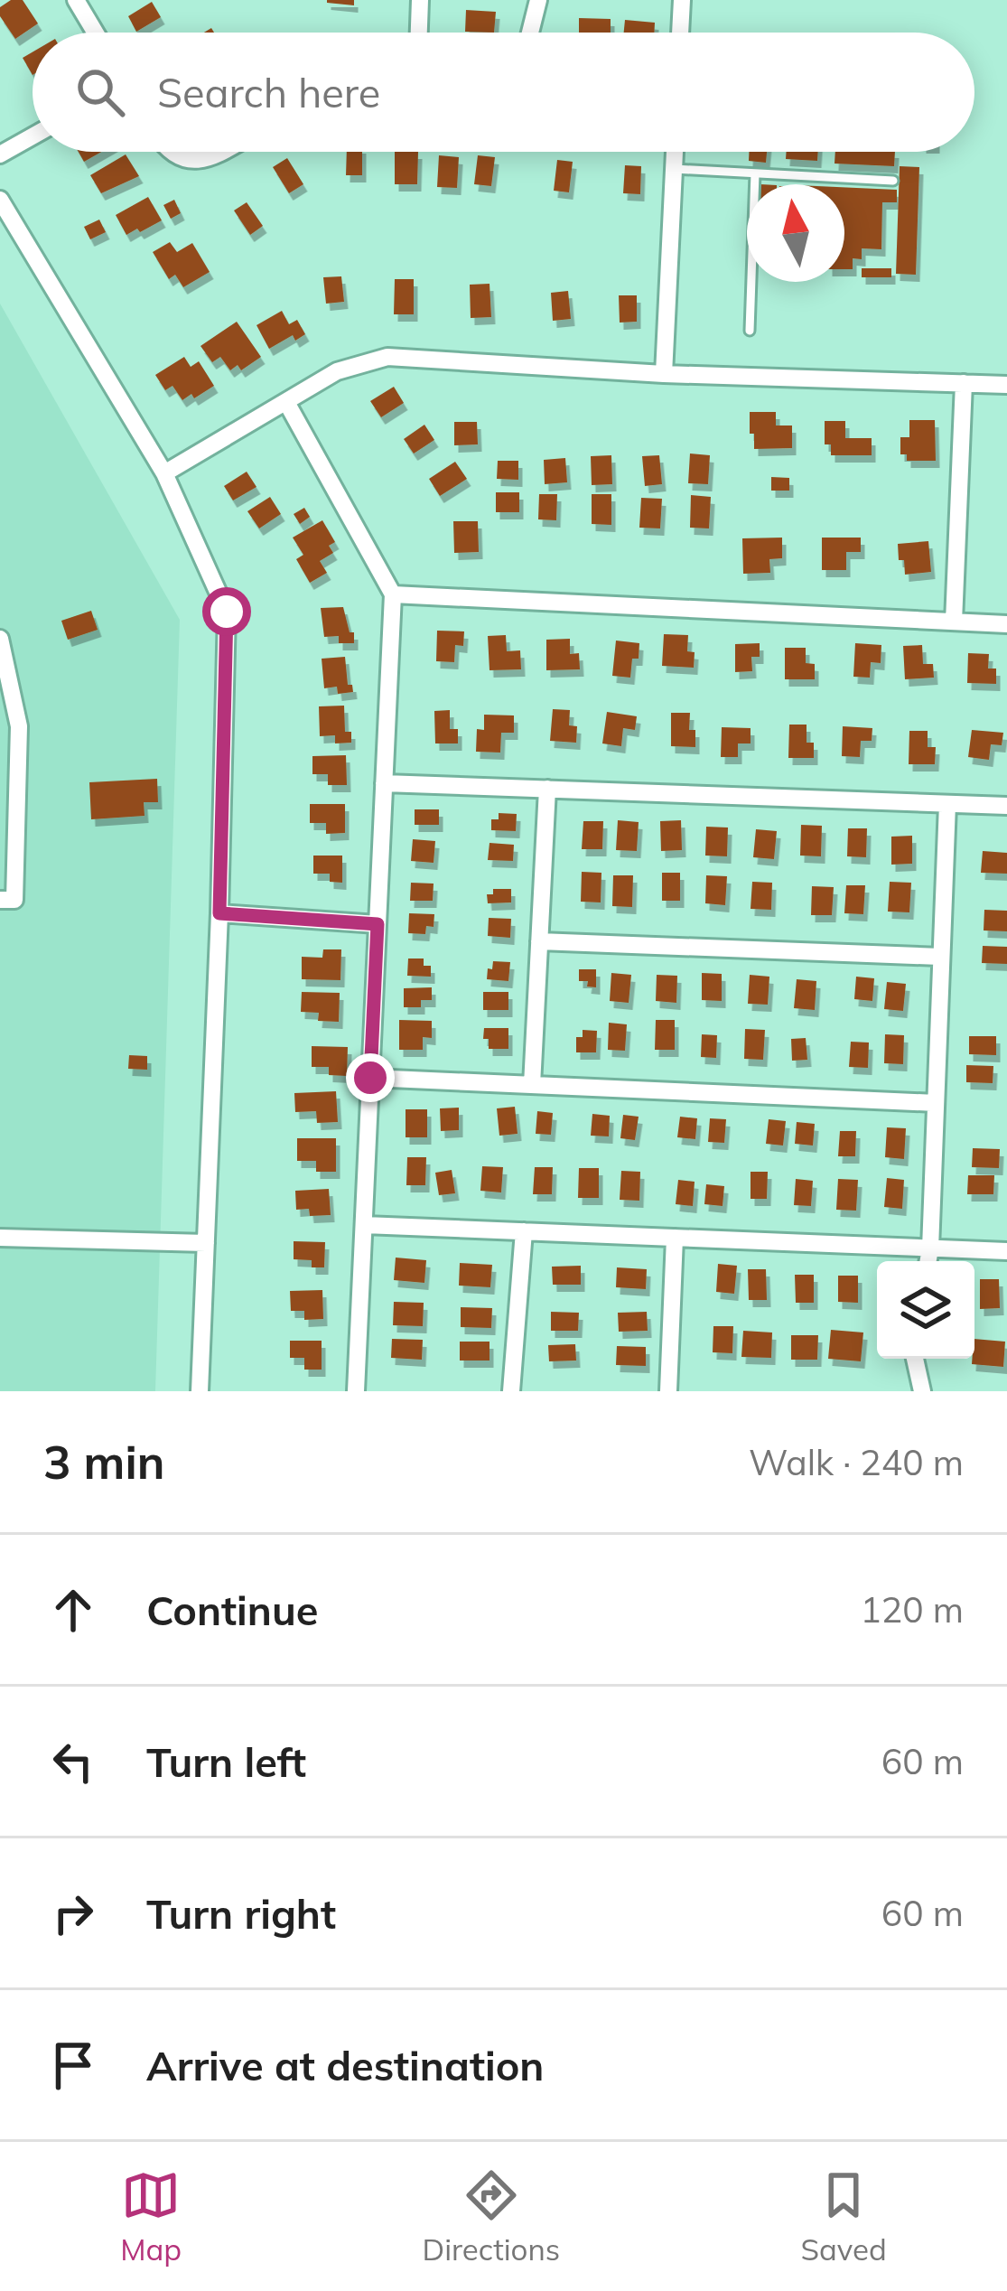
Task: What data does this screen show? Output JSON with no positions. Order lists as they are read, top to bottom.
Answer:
{
  "north": "top",
  "page": {
    "search": "Search here",
    "heading": ["3 min", "Walk · 240 m"],
    "list": [
      ["Continue", "120 m"],
      ["Turn left", "60 m"],
      ["Turn right", "60 m"],
      "Arrive at destination"
    ],
    "nav": ["Map", "Directions", "Saved"]
  }
}
